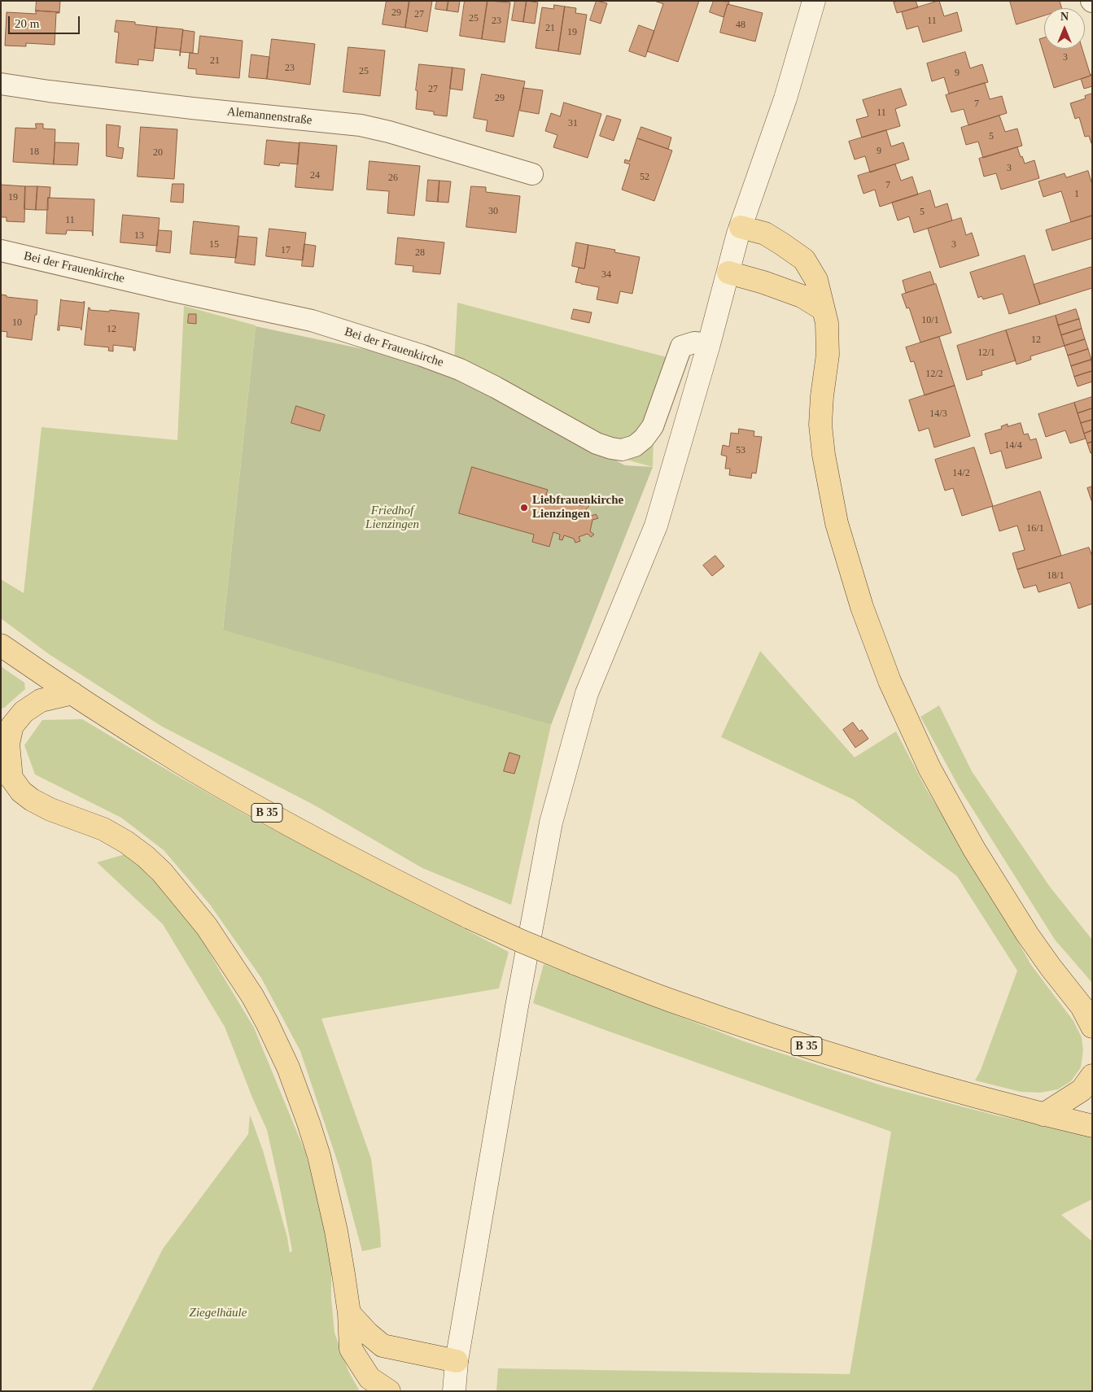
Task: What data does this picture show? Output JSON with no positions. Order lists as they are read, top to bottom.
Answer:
{
  "streets": {
    "main road": ["B 35"],
    "street": ["Alemannenstraße", "Bei der Frauenkirche"]
  },
  "parks": ["Friedhof Lienzingen", "Ziegelhäule"],
  "places": ["Liebfrauenkirche Lienzingen"],
  "house_numbers": [
    "29",
    "27",
    "25",
    "23",
    "11",
    "48",
    "21",
    "19",
    "3",
    "21",
    "23",
    "25",
    "9",
    "27",
    "29",
    "7",
    "11",
    "31",
    "5",
    "9",
    "18",
    "20",
    "3",
    "24",
    "52",
    "26",
    "7",
    "1",
    "19",
    "30",
    "5",
    "11",
    "13",
    "15",
    "3",
    "17",
    "28",
    "34",
    "10/1",
    "10",
    "12",
    "12",
    "12/1",
    "12/2",
    "14/3",
    "14/4",
    "53",
    "14/2",
    "16/1",
    "18/1"
  ],
  "scale_bar": "20 m",
  "north": "top"
}
